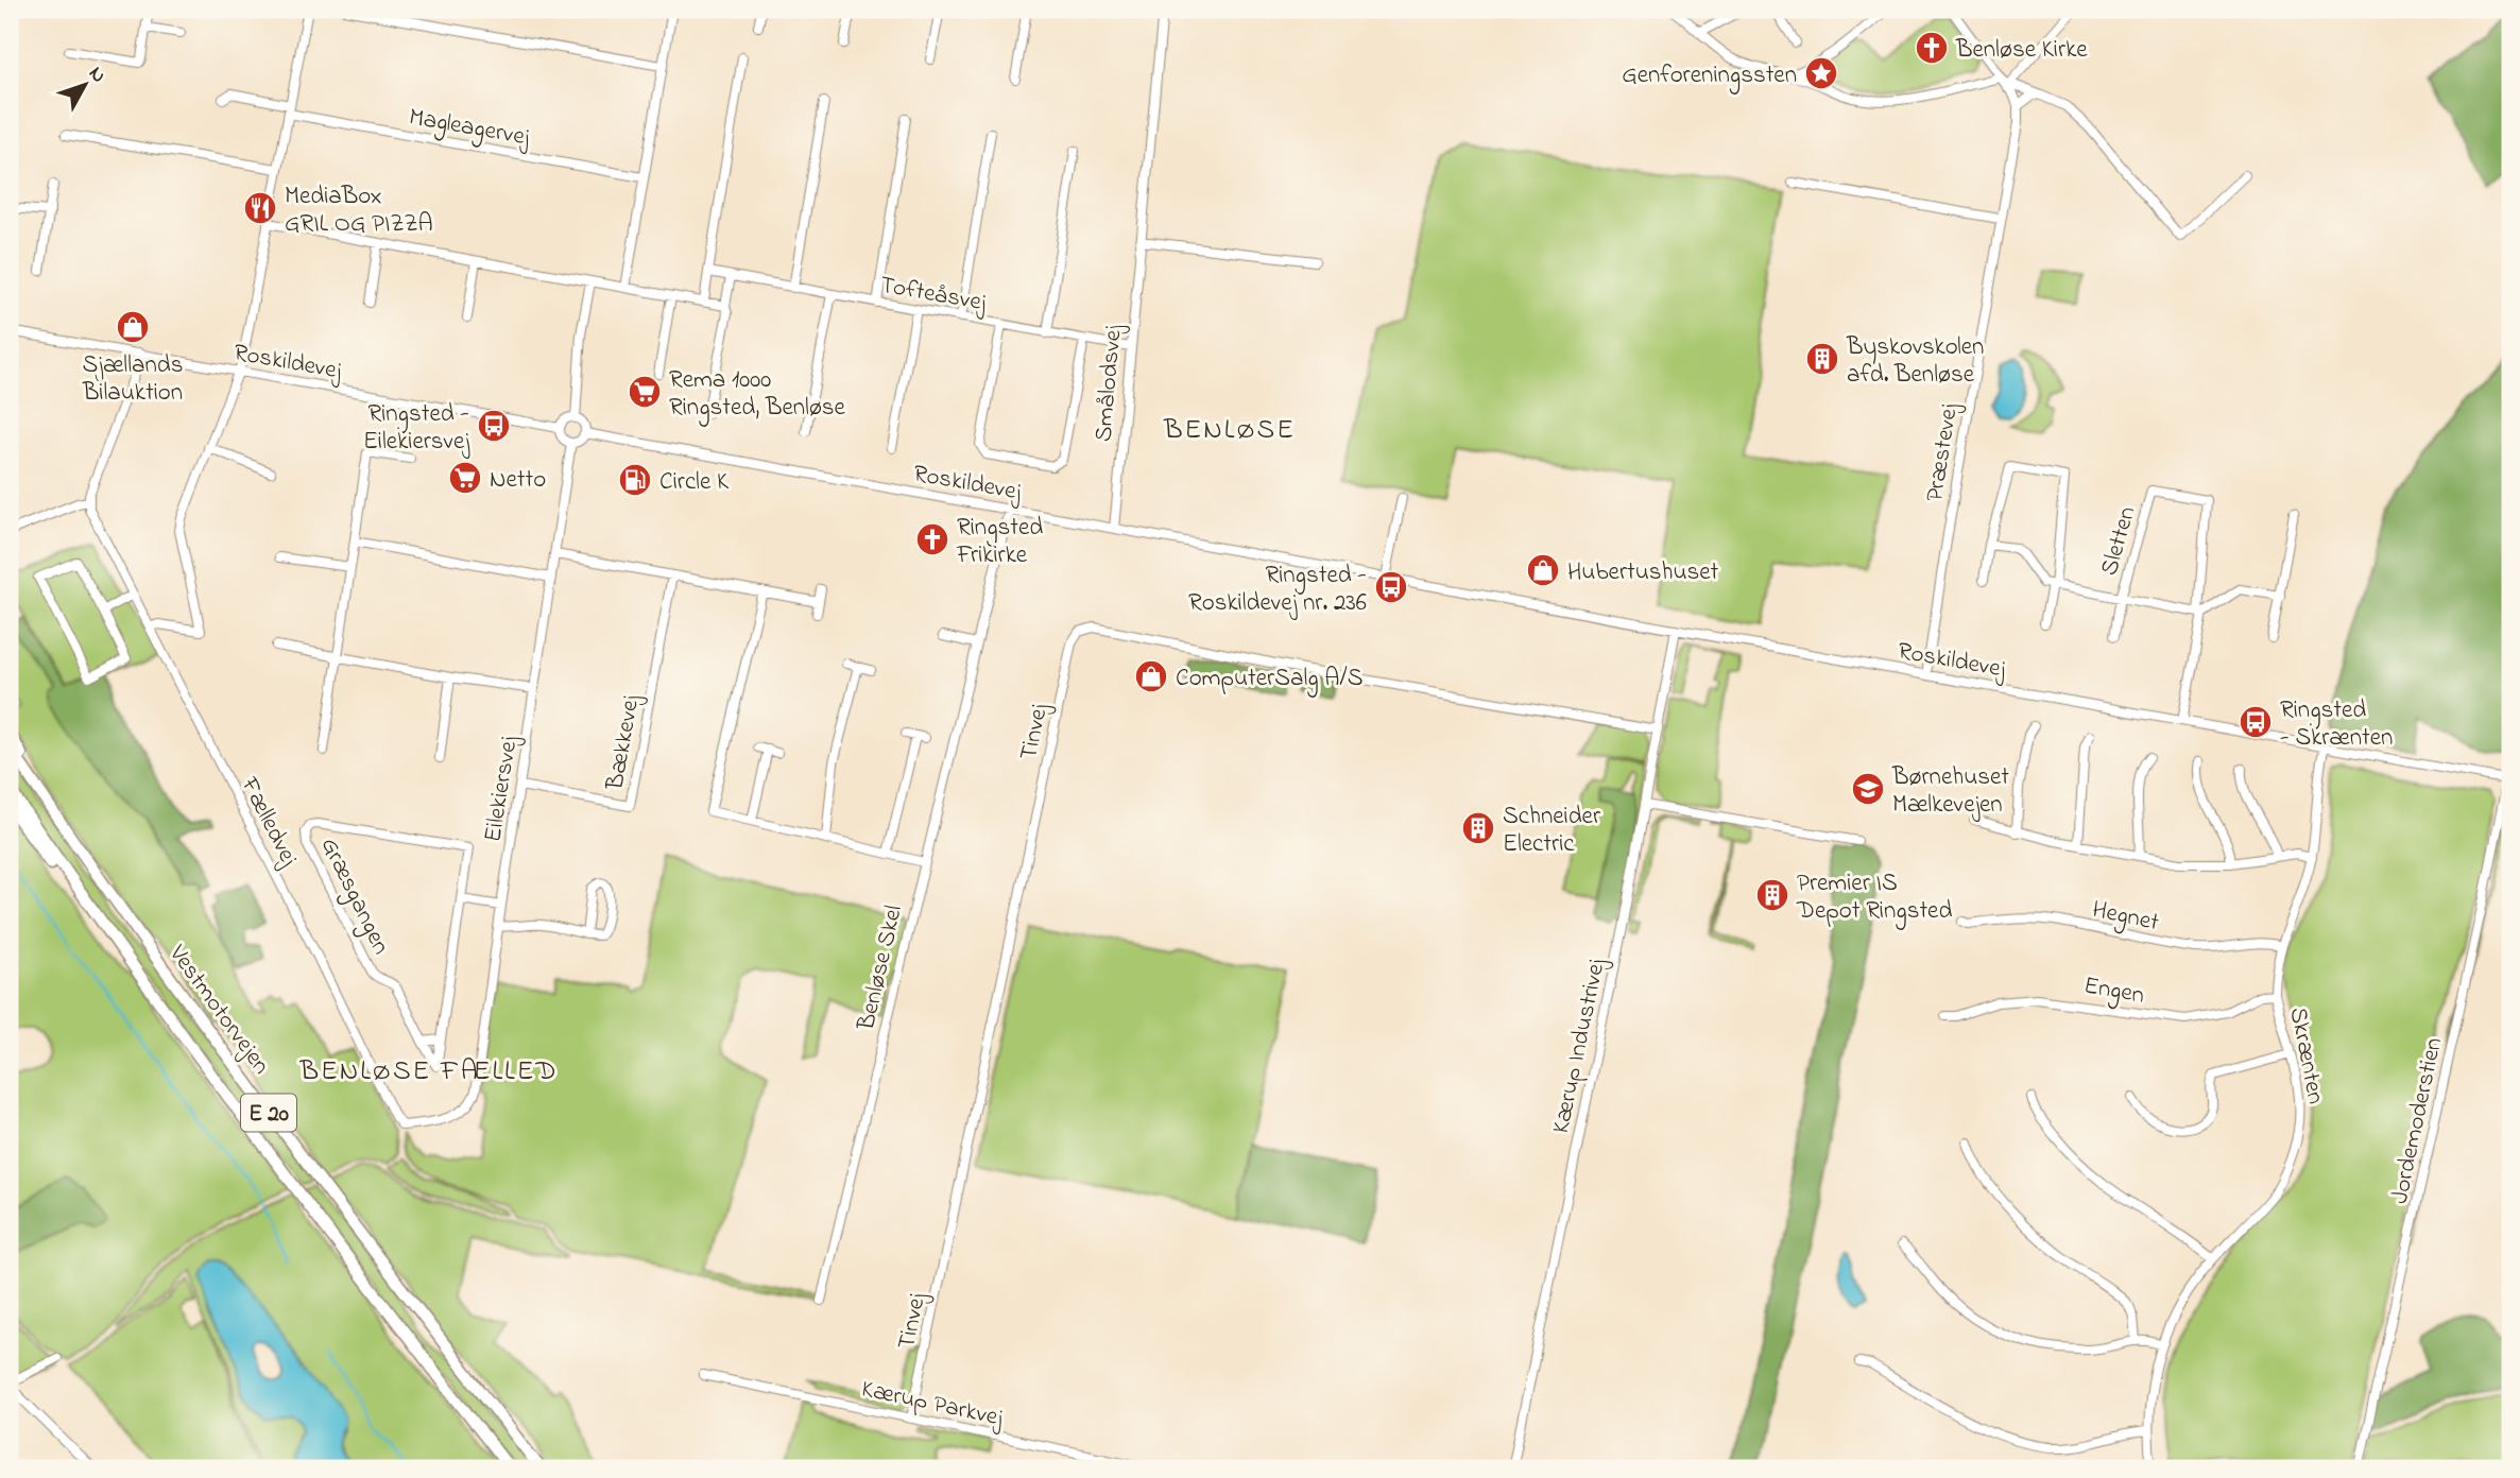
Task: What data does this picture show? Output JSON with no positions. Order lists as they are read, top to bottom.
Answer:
{
  "streets": {
    "highway": ["Vestmotorvejen", "E 20"],
    "street": [
      "Magleagervej",
      "Tofteåsvej",
      "Roskildevej",
      "Smålodsvej",
      "Præstevej",
      "Sletten",
      "Tinvej",
      "Bækkevej",
      "Eilekiersvej",
      "Fælledvej",
      "Græsgangen",
      "Hegnet",
      "Benløse Skel",
      "Engen",
      "Kærup Industrivej",
      "Skrænten",
      "Jordemoderstien",
      "Kærup Parkvej"
    ]
  },
  "crossings": [
    ["Tofteåsvej", "Smålodsvej"],
    ["Roskildevej", "Smålodsvej"],
    ["Roskildevej", "Præstevej"],
    ["Roskildevej", "Sletten"],
    ["Roskildevej", "Eilekiersvej"],
    ["Roskildevej", "Benløse Skel"],
    ["Roskildevej", "Kærup Industrivej"],
    ["Roskildevej", "Skrænten"],
    ["Roskildevej", "Jordemoderstien"],
    ["Tinvej", "Kærup Industrivej"],
    ["Tinvej", "Kærup Parkvej"],
    ["Bækkevej", "Eilekiersvej"],
    ["Eilekiersvej", "Fælledvej"],
    ["Hegnet", "Skrænten"],
    ["Engen", "Skrænten"]
  ],
  "districts": ["BENLØSE", "BENLØSE FÆLLED"],
  "places": {
    "church": ["Benløse Kirke", "Ringsted Frikirke"],
    "place": ["Genforeningssten"],
    "restaurant": ["MediaBox GRIL OG PIZZA"],
    "shop": ["Sjællands Bilauktion", "Hubertushuset", "ComputerSalg A/S"],
    "building": ["Byskovskolen afd. Benløse", "Schneider Electric", "Premier IS Depot Ringsted"],
    "supermarket": ["Rema 1000 Ringsted, Benløse", "Netto"],
    "bus stop": ["Ringsted - Eilekiersvej", "Ringsted - Roskildevej nr. 236", "Ringsted - Skrænten"],
    "fuel station": ["Circle K"],
    "school or university": ["Børnehuset Mælkevejen"]
  },
  "north": "top right"
}
